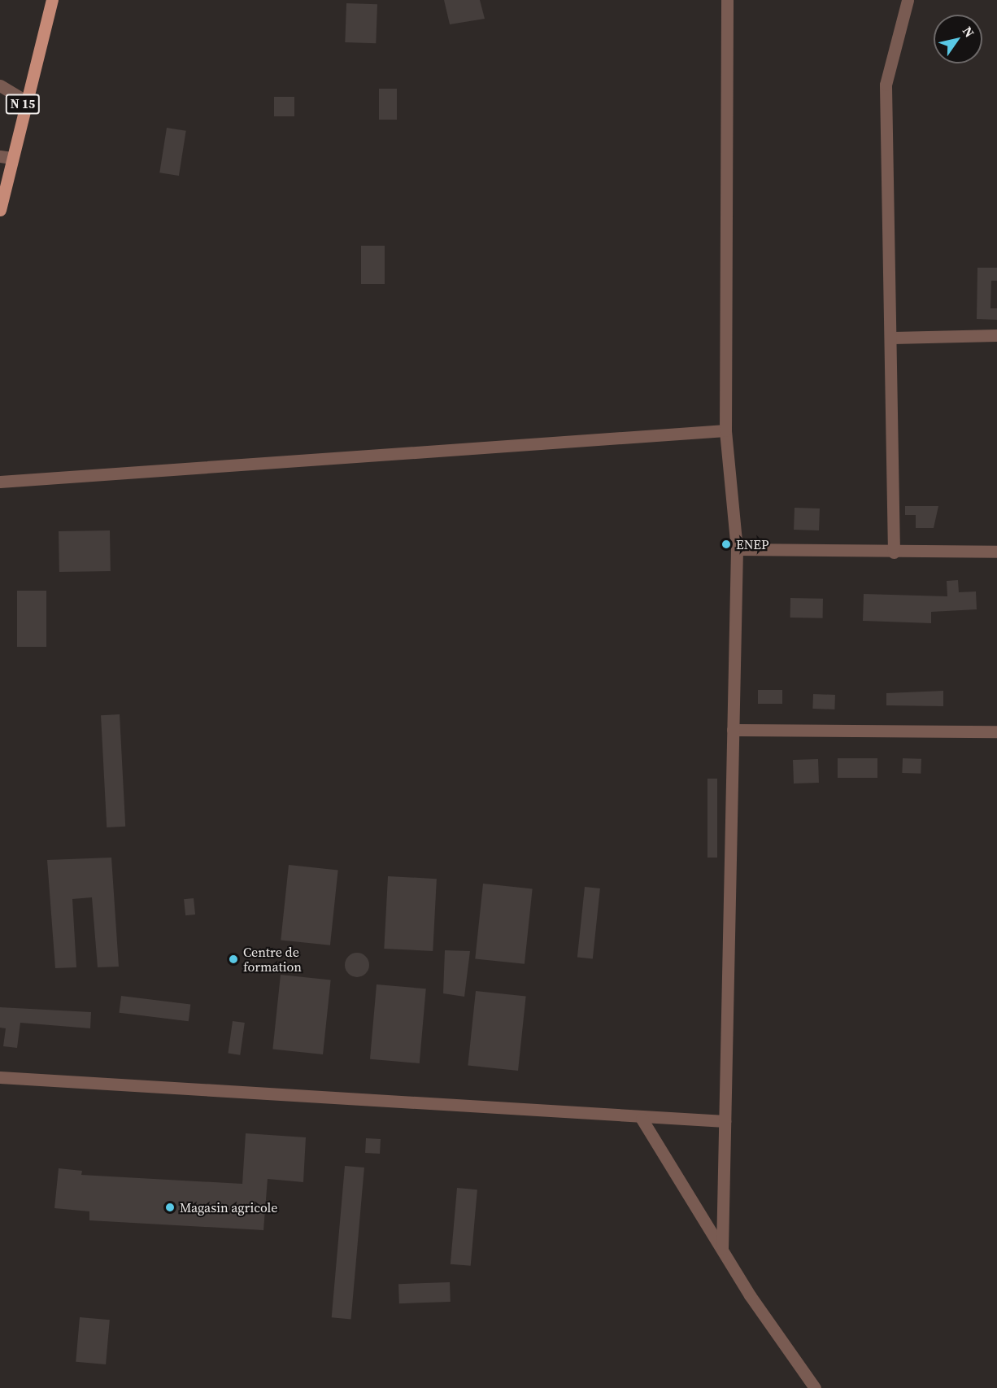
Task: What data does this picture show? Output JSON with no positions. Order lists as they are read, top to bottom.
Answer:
{
  "streets": {
    "main road": ["N 15"]
  },
  "places": ["ENEP", "Centre de formation", "Magasin agricole"],
  "north": "top right"
}
